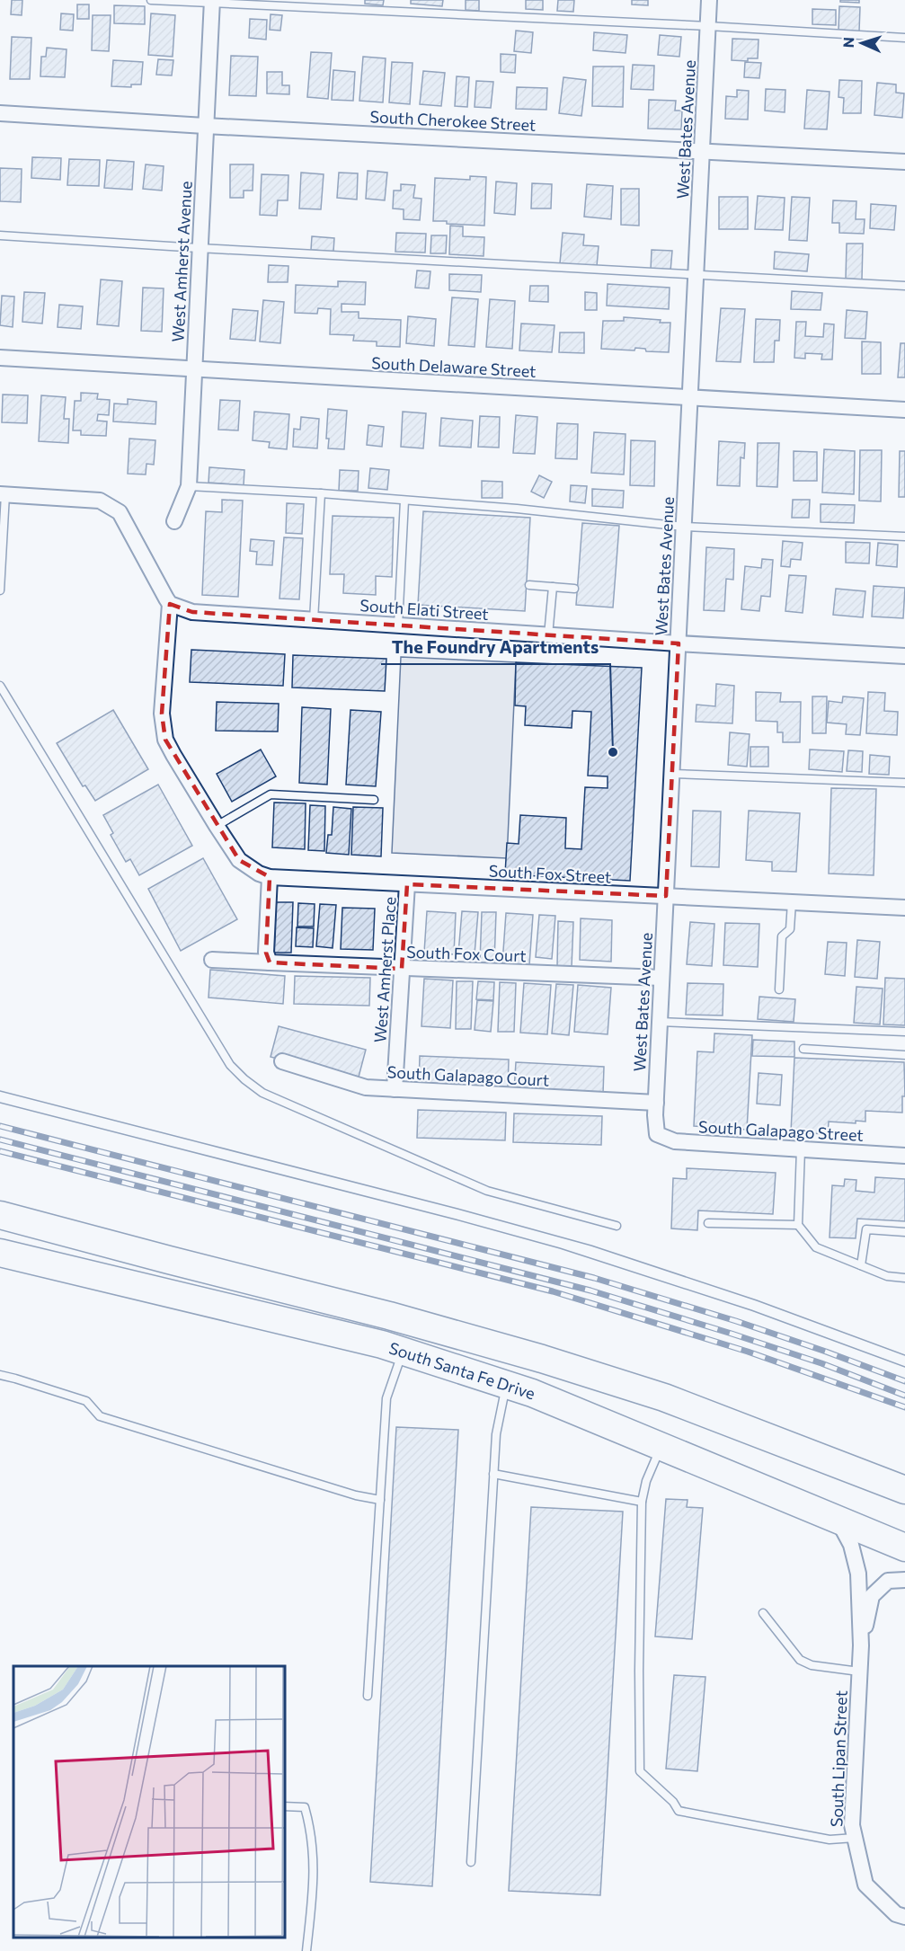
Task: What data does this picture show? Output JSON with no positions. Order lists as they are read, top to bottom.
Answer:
{
  "streets": {
    "highway": ["South Santa Fe Drive"],
    "street": [
      "South Cherokee Street",
      "West Bates Avenue",
      "West Amherst Avenue",
      "South Delaware Street",
      "South Elati Street",
      "South Fox Street",
      "South Fox Court",
      "West Amherst Place",
      "South Galapago Court",
      "South Galapago Street",
      "South Lipan Street"
    ]
  },
  "crossings": [
    ["South Cherokee Street", "West Bates Avenue"],
    ["South Cherokee Street", "West Amherst Avenue"],
    ["West Bates Avenue", "South Delaware Street"],
    ["West Bates Avenue", "South Elati Street"],
    ["West Bates Avenue", "South Fox Street"],
    ["West Bates Avenue", "South Fox Court"],
    ["West Bates Avenue", "South Galapago Court"],
    ["West Bates Avenue", "South Galapago Street"],
    ["West Amherst Avenue", "South Delaware Street"],
    ["South Fox Street", "West Amherst Place"],
    ["South Fox Court", "West Amherst Place"],
    ["West Amherst Place", "South Galapago Court"],
    ["South Santa Fe Drive", "South Lipan Street"]
  ],
  "places": ["The Foundry Apartments"],
  "north": "left"
}
